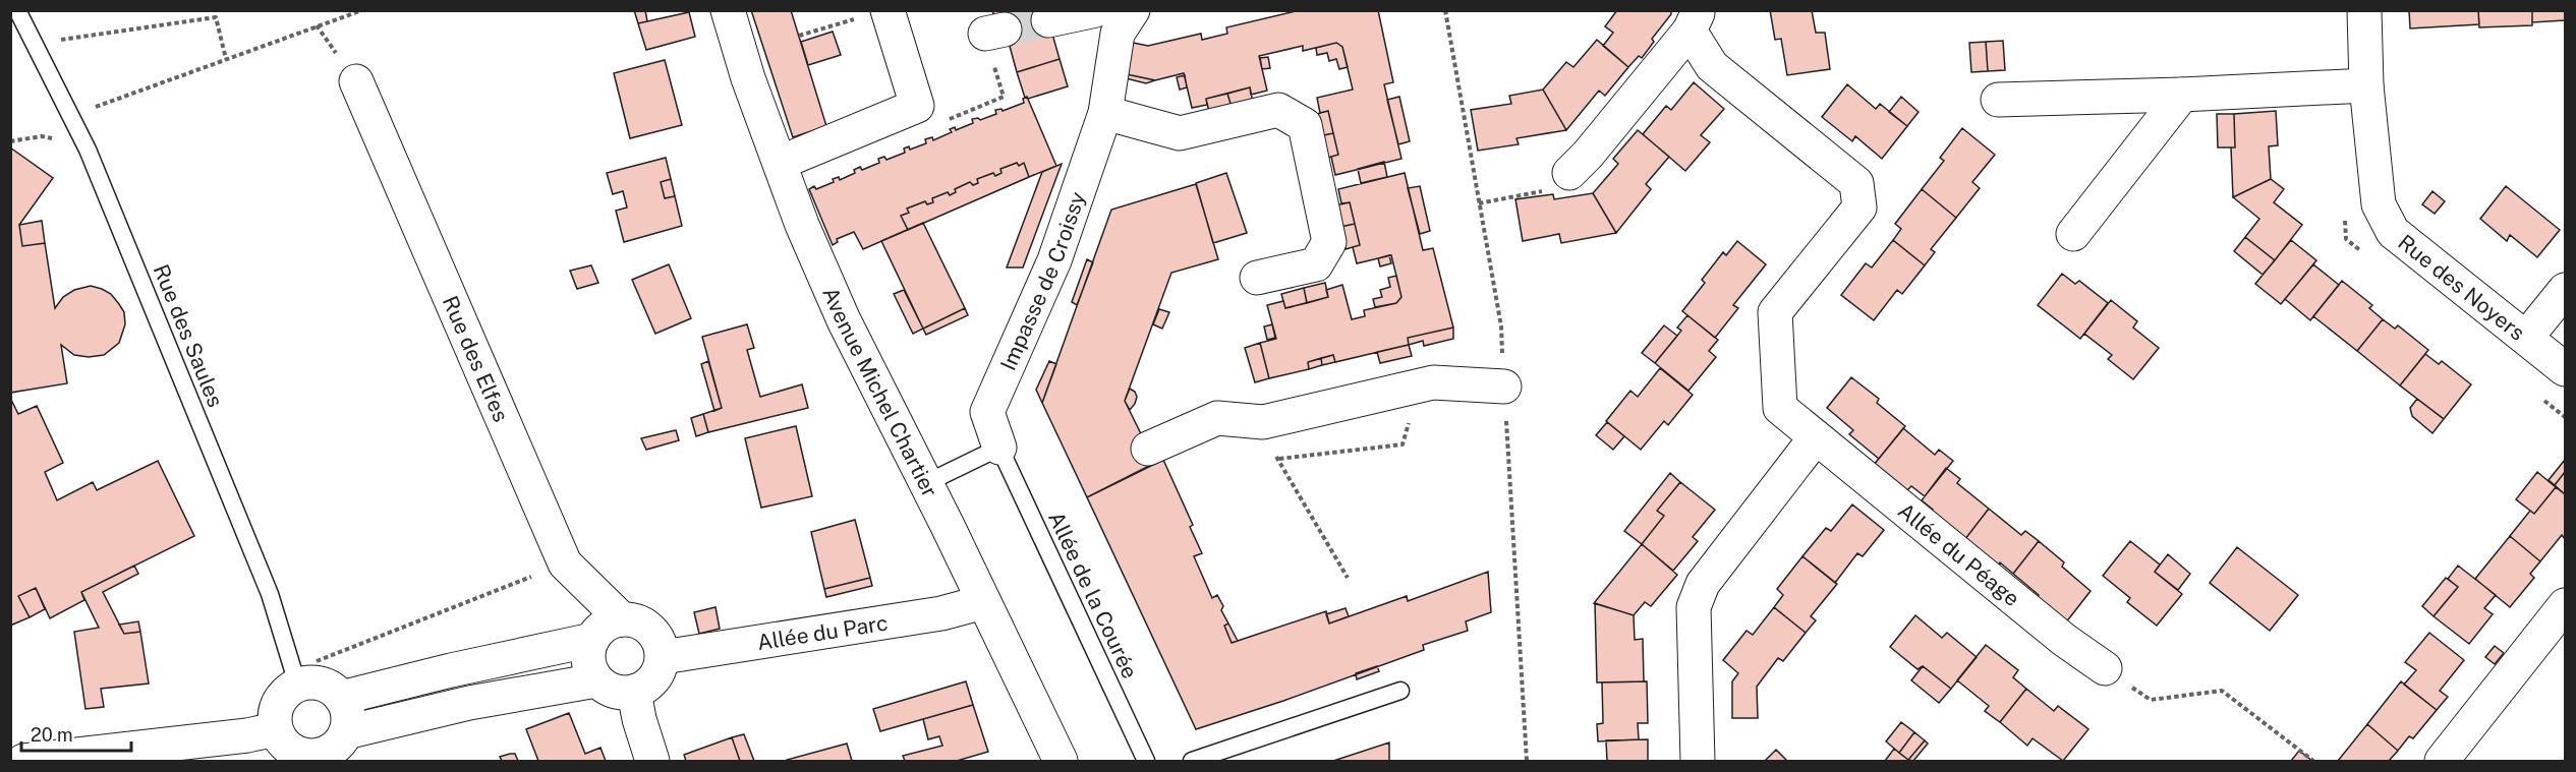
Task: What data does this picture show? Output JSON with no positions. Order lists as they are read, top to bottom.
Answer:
{
  "streets": {
    "street": [
      "Impasse de Croissy",
      "Rue des Noyers",
      "Rue des Elfes",
      "Avenue Michel Chartier",
      "Allée du Péage",
      "Allée du Parc"
    ],
    "lane": ["Rue des Saules", "Allée de la Courée"]
  },
  "crossings": [
    ["Impasse de Croissy", "Allée de la Courée"],
    ["Rue des Elfes", "Allée du Parc"],
    ["Avenue Michel Chartier", "Allée du Parc"]
  ],
  "scale_bar": "20 m"
}
